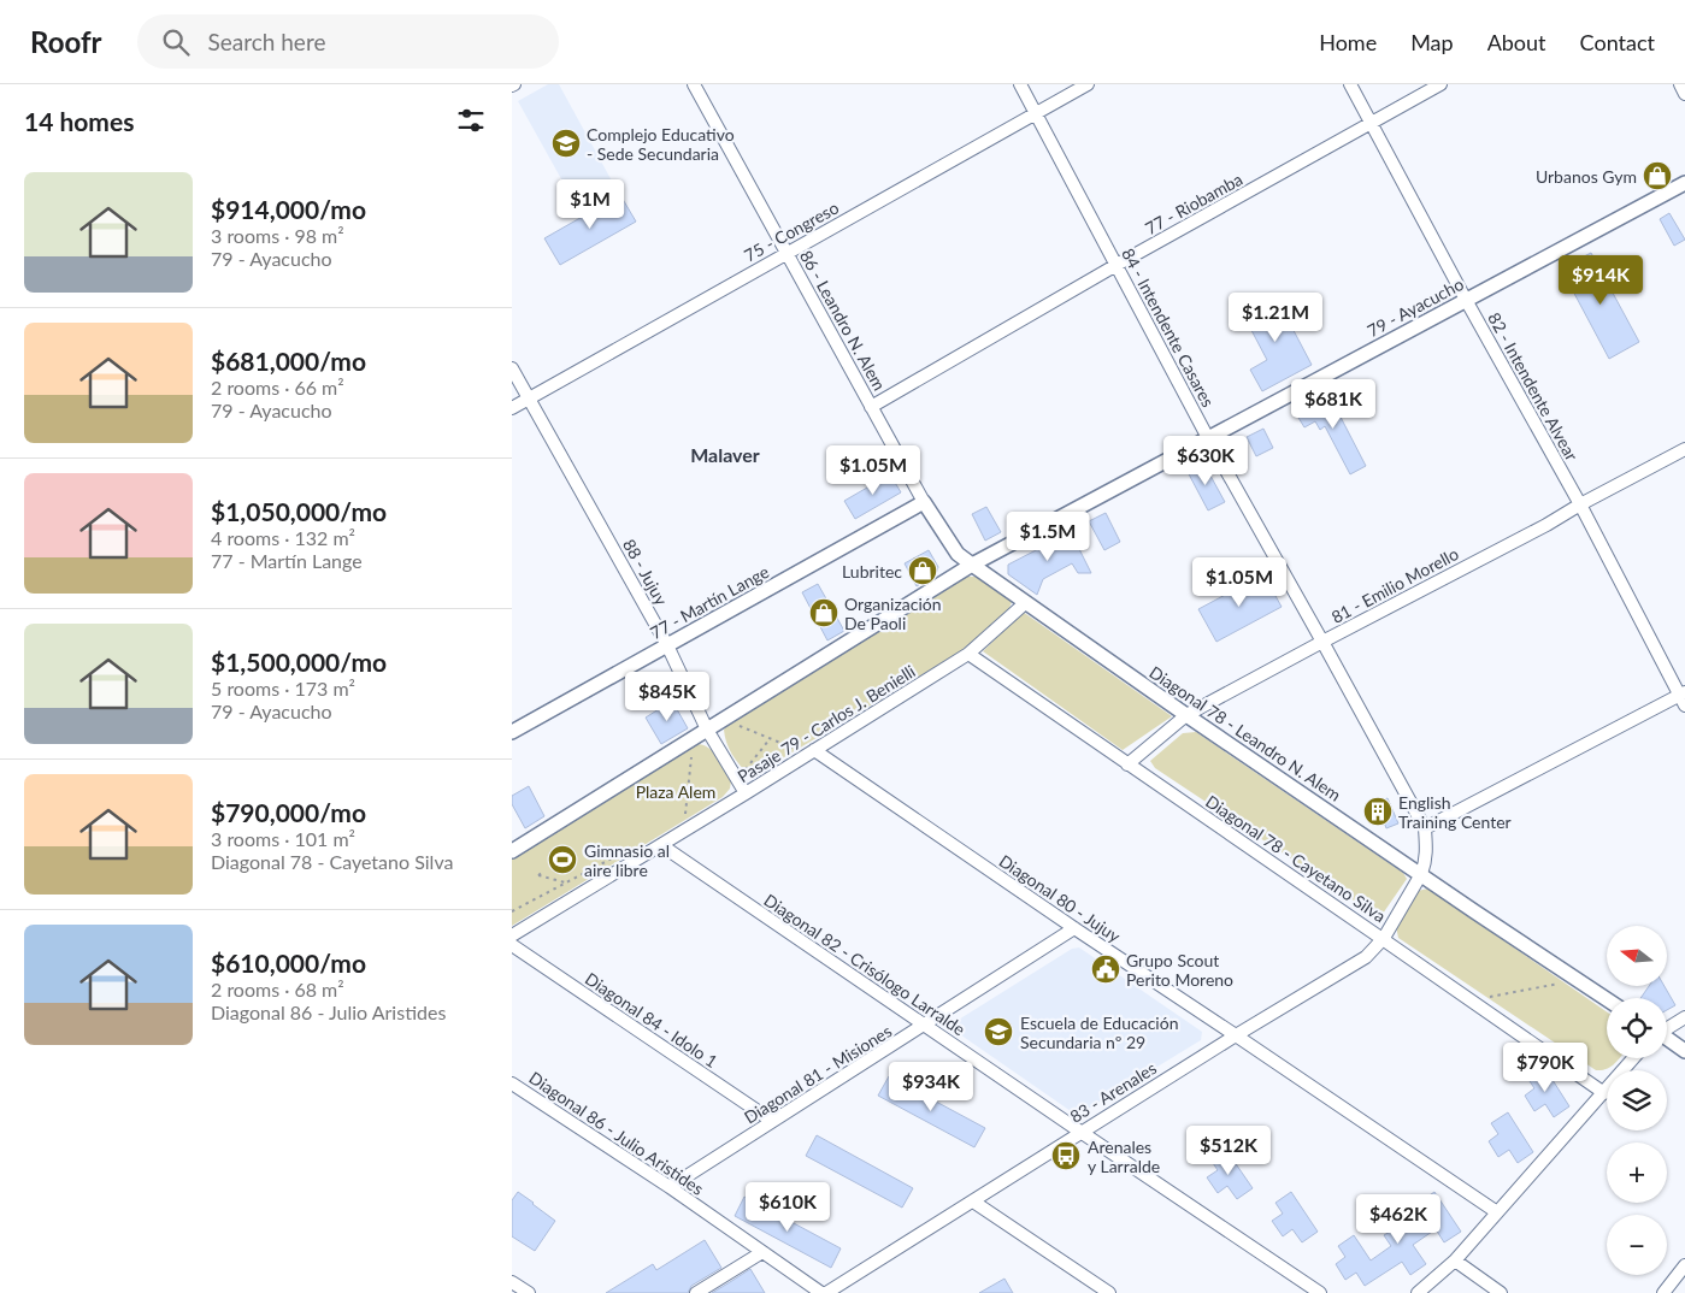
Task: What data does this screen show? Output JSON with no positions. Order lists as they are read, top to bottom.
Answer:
{
  "streets": {
    "street": [
      "77 - Riobamba",
      "75 - Congreso",
      "79 - Ayacucho",
      "86 - Leandro N. Alem",
      "84 - Intendente Casares",
      "82 - Intendente Alvear",
      "88 - Jujuy",
      "81 - Emilio Morello",
      "77 - Martín Lange",
      "Pasaje 79 - Carlos J. Benielli",
      "Diagonal 78 - Leandro N. Alem",
      "Diagonal 78 - Cayetano Silva",
      "Diagonal 80 - Jujuy",
      "Diagonal 82 - Crisólogo Larralde",
      "Diagonal 84 - Idolo 1",
      "Diagonal 81 - Misiones",
      "83 - Arenales",
      "Diagonal 86 - Julio Aristides"
    ]
  },
  "crossings": [
    ["77 - Riobamba", "86 - Leandro N. Alem"],
    ["77 - Riobamba", "84 - Intendente Casares"],
    ["77 - Riobamba", "82 - Intendente Alvear"],
    ["75 - Congreso", "86 - Leandro N. Alem"],
    ["75 - Congreso", "84 - Intendente Casares"],
    ["75 - Congreso", "88 - Jujuy"],
    ["79 - Ayacucho", "86 - Leandro N. Alem"],
    ["79 - Ayacucho", "84 - Intendente Casares"],
    ["79 - Ayacucho", "82 - Intendente Alvear"],
    ["79 - Ayacucho", "88 - Jujuy"],
    ["79 - Ayacucho", "Diagonal 78 - Leandro N. Alem"],
    ["86 - Leandro N. Alem", "77 - Martín Lange"],
    ["86 - Leandro N. Alem", "Diagonal 78 - Leandro N. Alem"],
    ["84 - Intendente Casares", "81 - Emilio Morello"],
    ["84 - Intendente Casares", "Diagonal 78 - Leandro N. Alem"],
    ["84 - Intendente Casares", "83 - Arenales"],
    ["82 - Intendente Alvear", "81 - Emilio Morello"],
    ["88 - Jujuy", "77 - Martín Lange"],
    ["88 - Jujuy", "Pasaje 79 - Carlos J. Benielli"],
    ["81 - Emilio Morello", "Diagonal 78 - Leandro N. Alem"],
    ["81 - Emilio Morello", "Diagonal 78 - Cayetano Silva"],
    ["Pasaje 79 - Carlos J. Benielli", "Diagonal 78 - Leandro N. Alem"],
    ["Pasaje 79 - Carlos J. Benielli", "Diagonal 78 - Cayetano Silva"],
    ["Pasaje 79 - Carlos J. Benielli", "Diagonal 80 - Jujuy"],
    ["Pasaje 79 - Carlos J. Benielli", "Diagonal 82 - Crisólogo Larralde"],
    ["Diagonal 78 - Leandro N. Alem", "83 - Arenales"],
    ["Diagonal 78 - Cayetano Silva", "83 - Arenales"],
    ["Diagonal 80 - Jujuy", "Diagonal 81 - Misiones"],
    ["Diagonal 80 - Jujuy", "83 - Arenales"],
    ["Diagonal 82 - Crisólogo Larralde", "Diagonal 81 - Misiones"],
    ["Diagonal 82 - Crisólogo Larralde", "83 - Arenales"],
    ["Diagonal 84 - Idolo 1", "Diagonal 81 - Misiones"],
    ["Diagonal 81 - Misiones", "Diagonal 86 - Julio Aristides"]
  ],
  "districts": ["Malaver"],
  "parks": ["Plaza Alem"],
  "places": {
    "school or university": ["Complejo Educativo - Sede Secundaria", "Escuela de Educación Secundaria nº 29"],
    "shop": ["Urbanos Gym", "Lubritec", "Organización De Paoli"],
    "building": ["English Training Center"],
    "sports": ["Gimnasio al aire libre"],
    "public building": ["Grupo Scout Perito Moreno"],
    "bus stop": ["Arenales y Larralde"]
  },
  "north": "left",
  "page": {
    "header": "Roofr",
    "search": "Search here",
    "nav": [
      "Home",
      "Map",
      "About",
      "Contact"
    ],
    "heading": "14 homes",
    "list": [
      {
        "name": "$914,000/mo",
        "note": "3 rooms · 98 m² · 79 - Ayacucho"
      },
      {
        "name": "$681,000/mo",
        "note": "2 rooms · 66 m² · 79 - Ayacucho"
      },
      {
        "name": "$1,050,000/mo",
        "note": "4 rooms · 132 m² · 77 - Martín Lange"
      },
      {
        "name": "$1,500,000/mo",
        "note": "5 rooms · 173 m² · 79 - Ayacucho"
      },
      {
        "name": "$790,000/mo",
        "note": "3 rooms · 101 m² · Diagonal 78 - Cayetano Silva"
      },
      {
        "name": "$610,000/mo",
        "note": "2 rooms · 68 m² · Diagonal 86 - Julio Aristides"
      }
    ],
    "price": [
      "$1M",
      "$914K",
      "$1.21M",
      "$681K",
      "$630K",
      "$1.05M",
      "$1.5M",
      "$1.05M",
      "$845K",
      "$790K",
      "$934K",
      "$512K",
      "$610K",
      "$462K"
    ],
    "map_buttons": ["+", "−"]
  }
}
